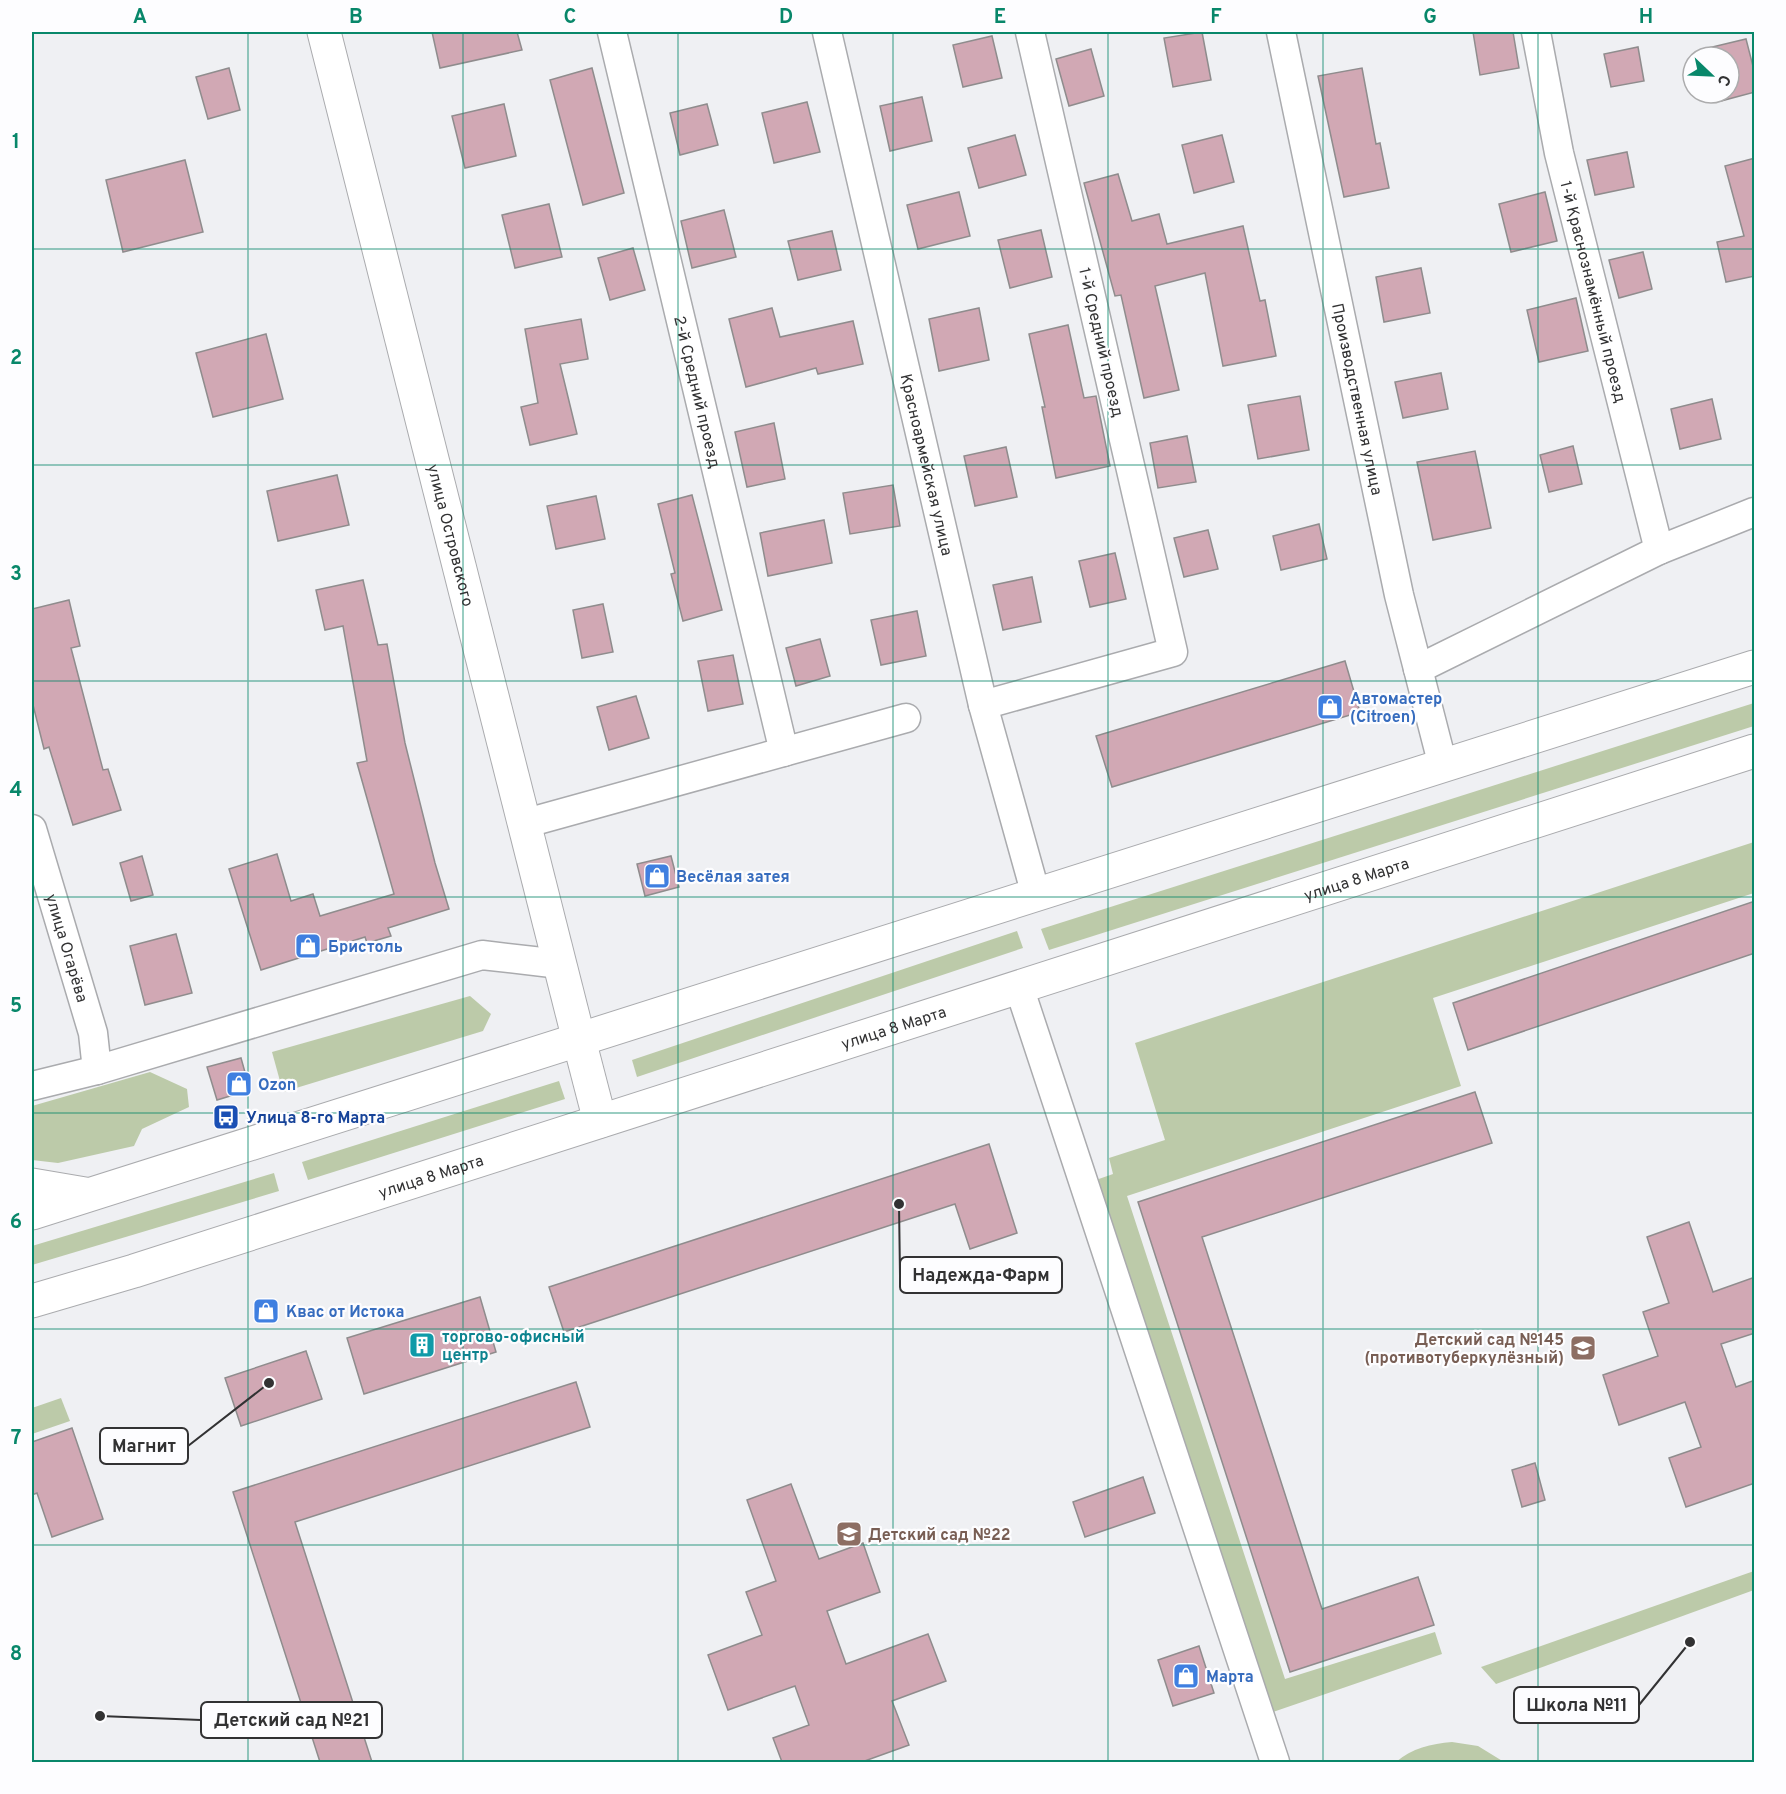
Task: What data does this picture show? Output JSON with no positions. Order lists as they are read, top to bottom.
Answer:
{
  "streets": {
    "main road": ["улица Островского", "улица 8 Марта"],
    "street": [
      "1-й Краснознамённый проезд",
      "1-й Средний проезд",
      "2-й Средний проезд",
      "Производственная улица",
      "Красноармейская улица",
      "улица Огарёва"
    ]
  },
  "crossings": [
    ["1-й Средний проезд", "Красноармейская улица"],
    ["улица Островского", "улица 8 Марта"]
  ],
  "places": {
    "shop": [
      "Автомастер (Citroen)",
      "Весёлая затея",
      "Бристоль",
      "Ozon",
      "Квас от Истока",
      "Марта"
    ],
    "bus stop": ["Улица 8-го Марта"],
    "other": [
      "Надежда-Фарм",
      "Магнит",
      "Школа №11",
      "Детский сад №21"
    ],
    "building": ["торгово-офисный центр"],
    "school or university": ["Детский сад №145 (противотуберкулёзный)", "Детский сад №22"]
  },
  "north": "bottom right",
  "grid": {
    "columns": [
      "A",
      "B",
      "C",
      "D",
      "E",
      "F",
      "G",
      "H"
    ],
    "rows": [
      "1",
      "2",
      "3",
      "4",
      "5",
      "6",
      "7",
      "8"
    ]
  }
}
